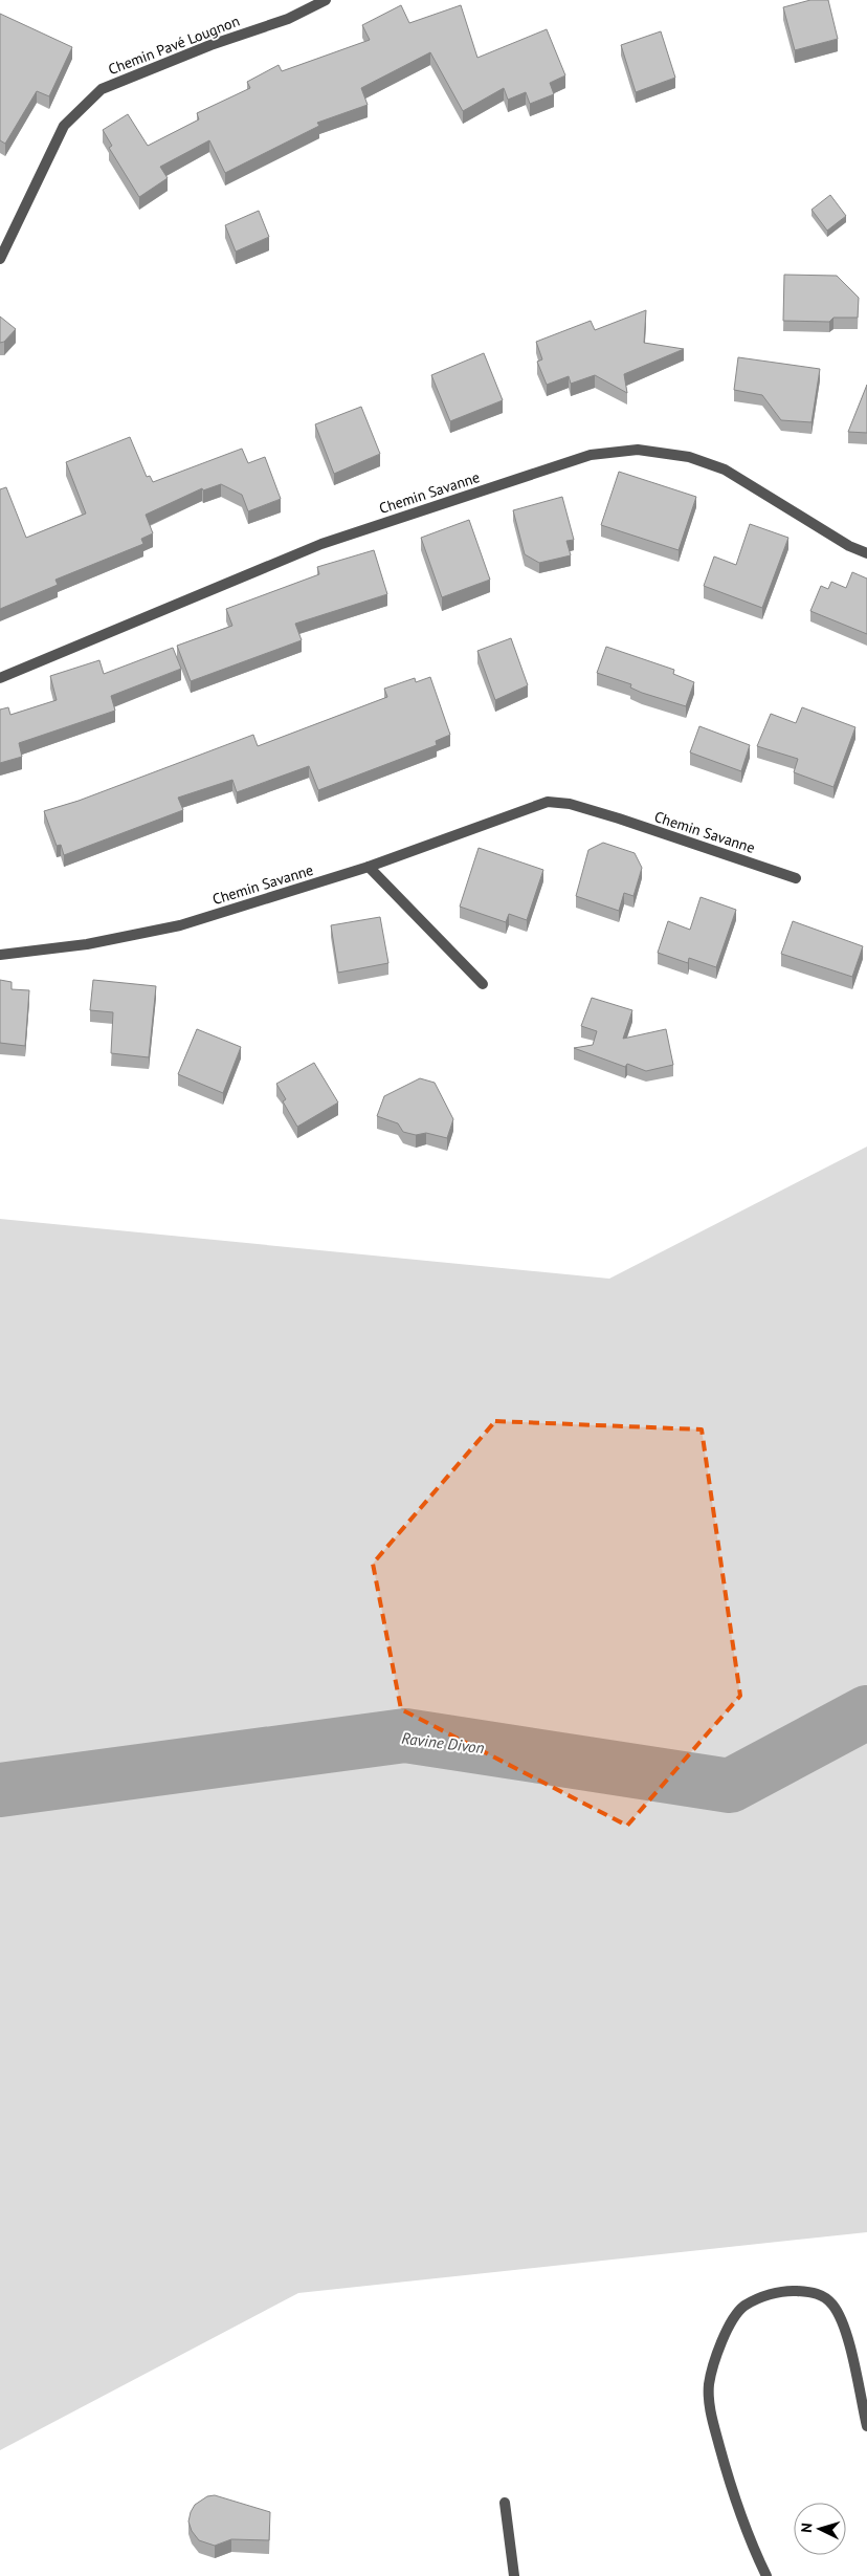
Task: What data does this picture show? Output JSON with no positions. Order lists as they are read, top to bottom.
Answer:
{
  "streets": {
    "street": ["Chemin Pavé Lougnon", "Chemin Savanne"]
  },
  "water": ["Ravine Divon"],
  "north": "left"
}
